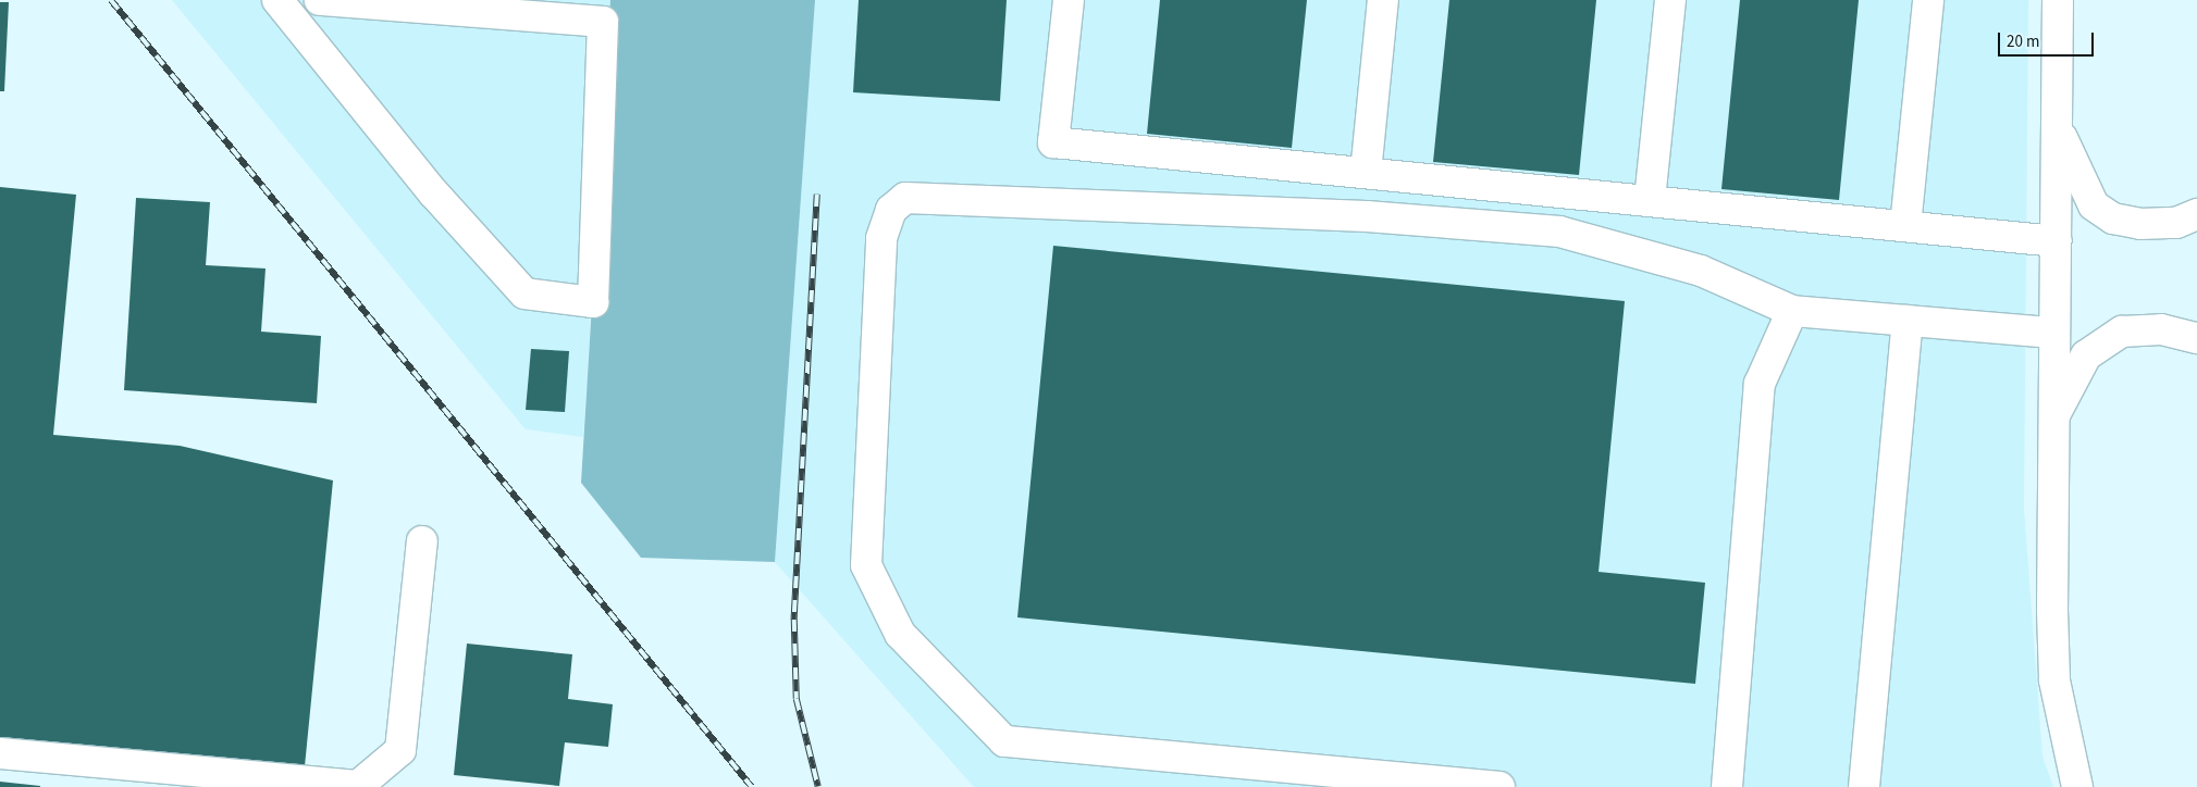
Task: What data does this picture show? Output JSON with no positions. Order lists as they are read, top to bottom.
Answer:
{
  "scale_bar": "20 m"
}
